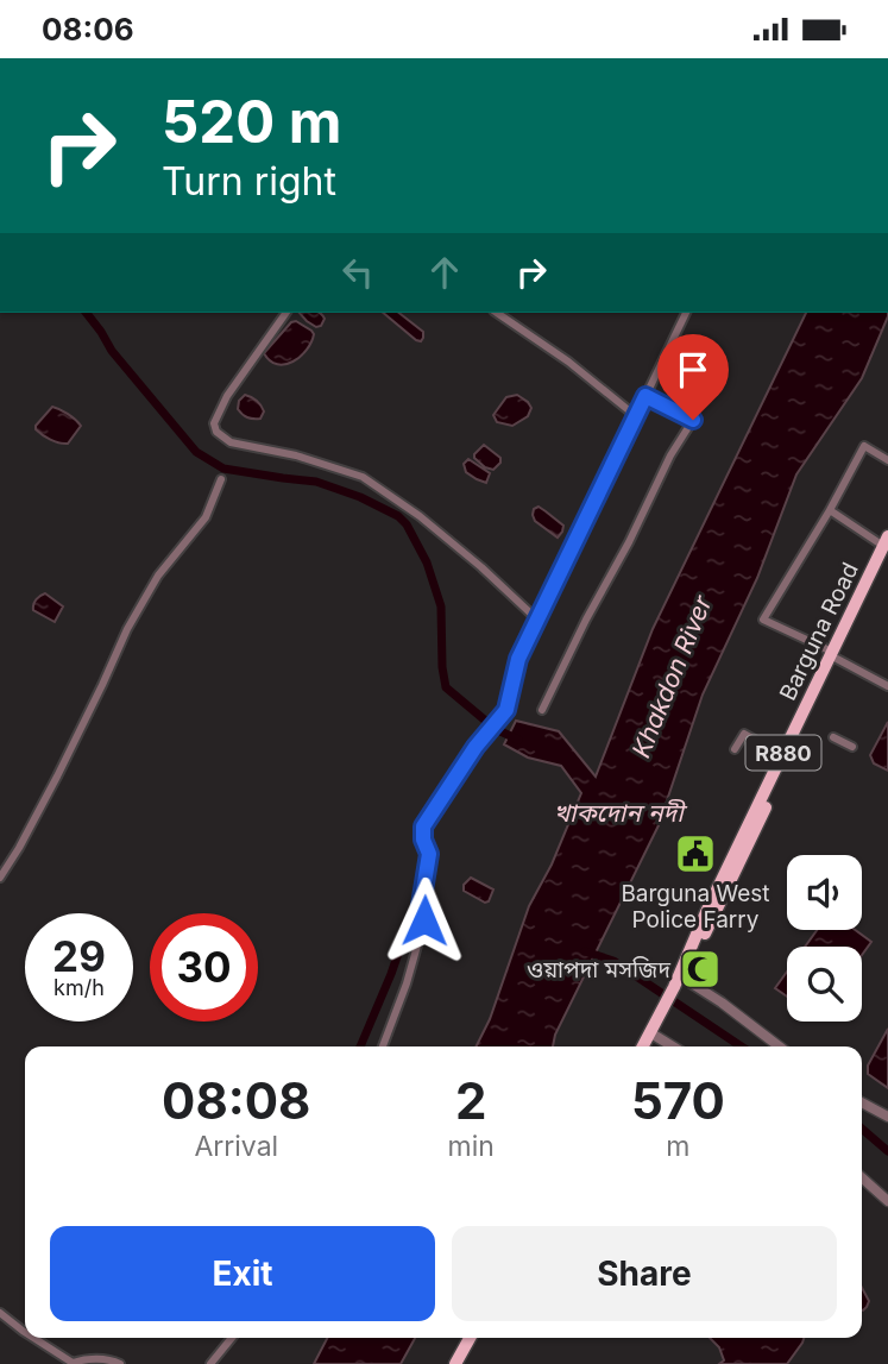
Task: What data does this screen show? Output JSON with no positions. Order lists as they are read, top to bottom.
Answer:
{
  "streets": {
    "main road": ["Barguna Road", "R880"]
  },
  "water": ["Khakdon River", "খাকদোন নদী"],
  "places": {
    "public building": ["Barguna West Police Farry"],
    "mosque": ["ওয়াপদা মসজিদ"]
  },
  "page": {
    "status": "08:06",
    "turn": ["520 m", "Turn right"],
    "speed": "29 km/h",
    "limit": "30",
    "eta": [
      "08:08",
      "Arrival",
      "2",
      "min",
      "570",
      "m"
    ],
    "buttons": ["Exit", "Share"]
  }
}
